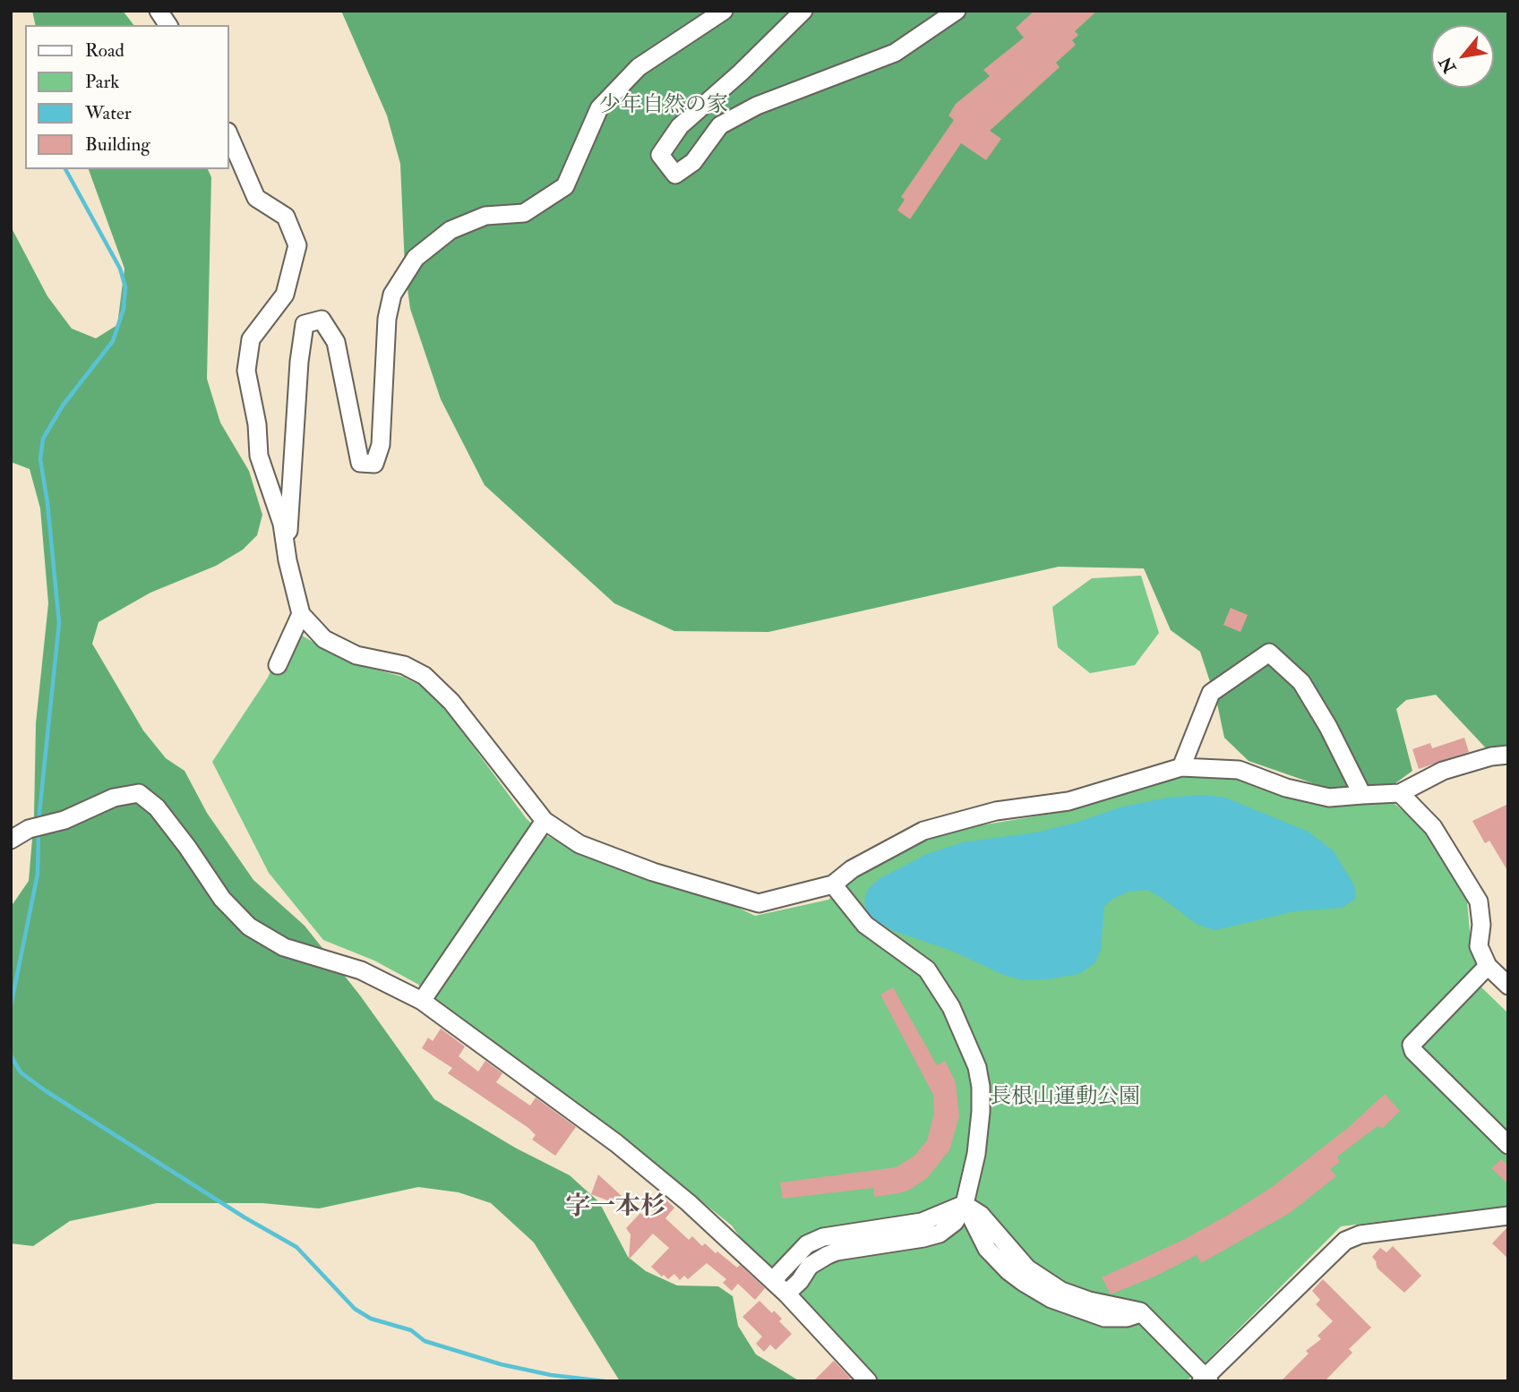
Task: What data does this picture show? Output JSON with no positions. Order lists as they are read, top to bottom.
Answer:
{
  "districts": ["字一本杉"],
  "parks": ["少年自然の家", "長根山運動公園"],
  "legend": [
    "Road",
    "Park",
    "Water",
    "Building"
  ],
  "north": "bottom left"
}
